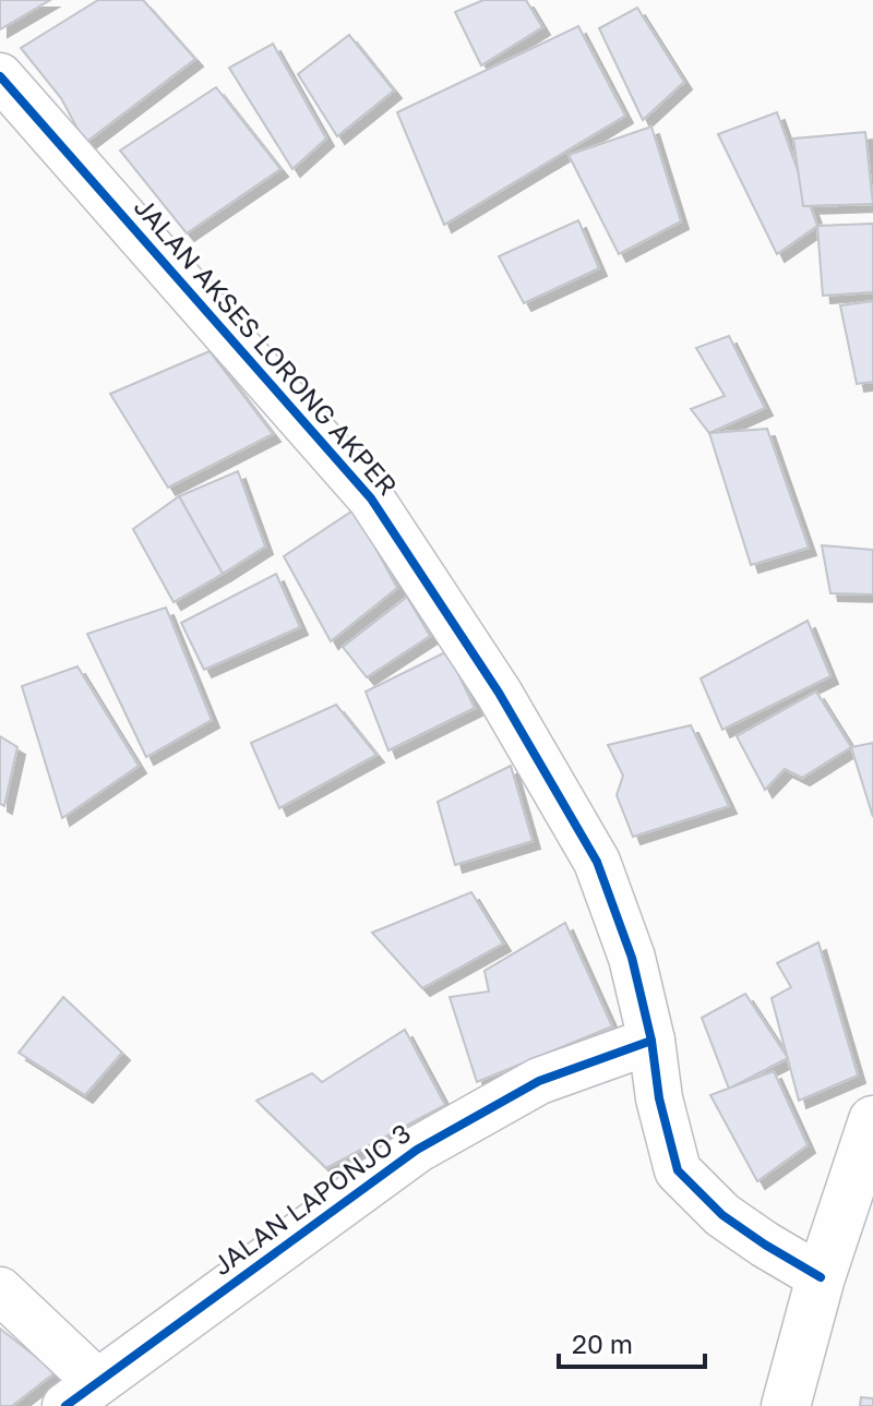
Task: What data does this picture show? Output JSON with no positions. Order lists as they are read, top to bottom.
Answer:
{
  "streets": {
    "street": ["JALAN AKSES LORONG AKPER", "JALAN LAPONJO 3"]
  },
  "crossings": [
    ["JALAN AKSES LORONG AKPER", "JALAN LAPONJO 3"]
  ],
  "scale_bar": "20 m"
}
